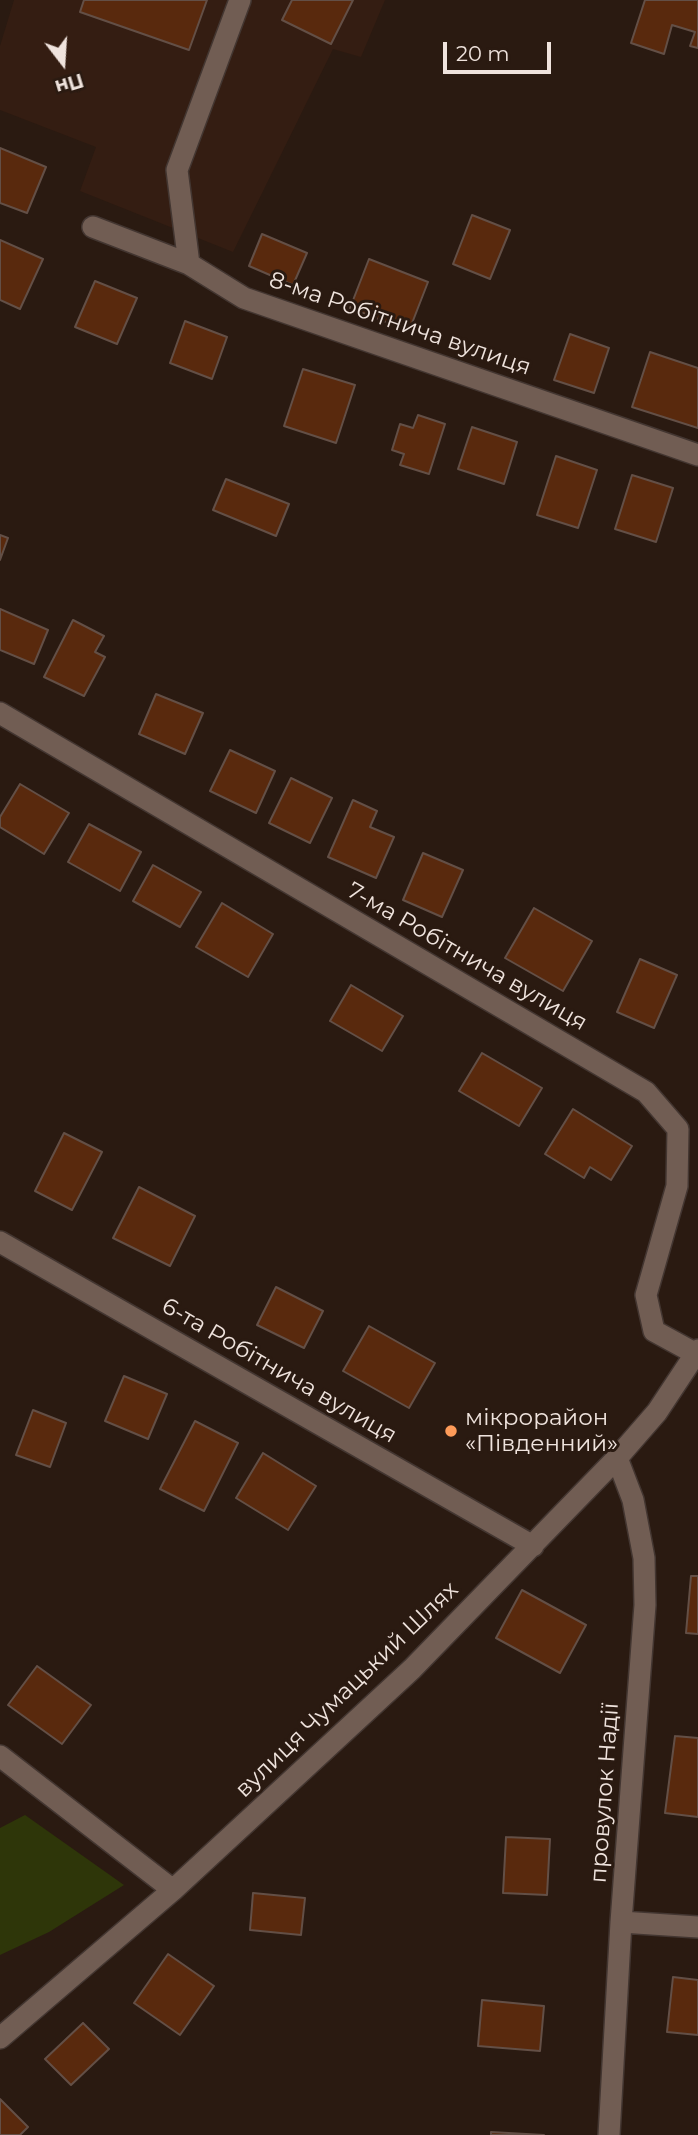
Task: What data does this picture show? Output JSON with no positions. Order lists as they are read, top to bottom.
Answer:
{
  "streets": {
    "street": [
      "8-ма Робітнича вулиця",
      "7-ма Робітнича вулиця",
      "6-та Робітнича вулиця",
      "вулиця Чумацький Шлях",
      "провулок Надії"
    ]
  },
  "crossings": [
    ["7-ма Робітнича вулиця", "вулиця Чумацький Шлях"],
    ["6-та Робітнича вулиця", "вулиця Чумацький Шлях"],
    ["вулиця Чумацький Шлях", "провулок Надії"]
  ],
  "places": ["мікрорайон «Південний»"],
  "scale_bar": "20 m",
  "north": "bottom"
}
